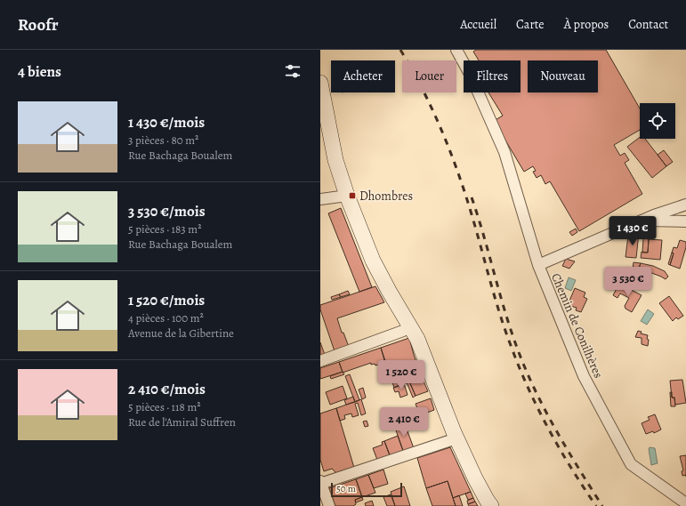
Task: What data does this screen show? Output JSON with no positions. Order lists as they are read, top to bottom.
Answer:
{
  "streets": {
    "street": ["Chemin de Conilhères"]
  },
  "places": {
    "transit": ["Dhombres"]
  },
  "scale_bar": "50 m",
  "page": {
    "header": "Roofr",
    "nav": [
      "Accueil",
      "Carte",
      "À propos",
      "Contact"
    ],
    "heading": "4 biens",
    "chip": [
      "Acheter",
      "Louer",
      "Filtres",
      "Nouveau"
    ],
    "list": [
      {
        "name": "1 430 €/mois",
        "note": "3 pièces · 80 m² · Rue Bachaga Boualem"
      },
      {
        "name": "3 530 €/mois",
        "note": "5 pièces · 183 m² · Rue Bachaga Boualem"
      },
      {
        "name": "1 520 €/mois",
        "note": "4 pièces · 100 m² · Avenue de la Gibertine"
      },
      {
        "name": "2 410 €/mois",
        "note": "5 pièces · 118 m² · Rue de l'Amiral Suffren"
      }
    ],
    "price": [
      "1 430 €",
      "3 530 €",
      "1 520 €",
      "2 410 €"
    ],
    "scale": "50 m"
  }
}
